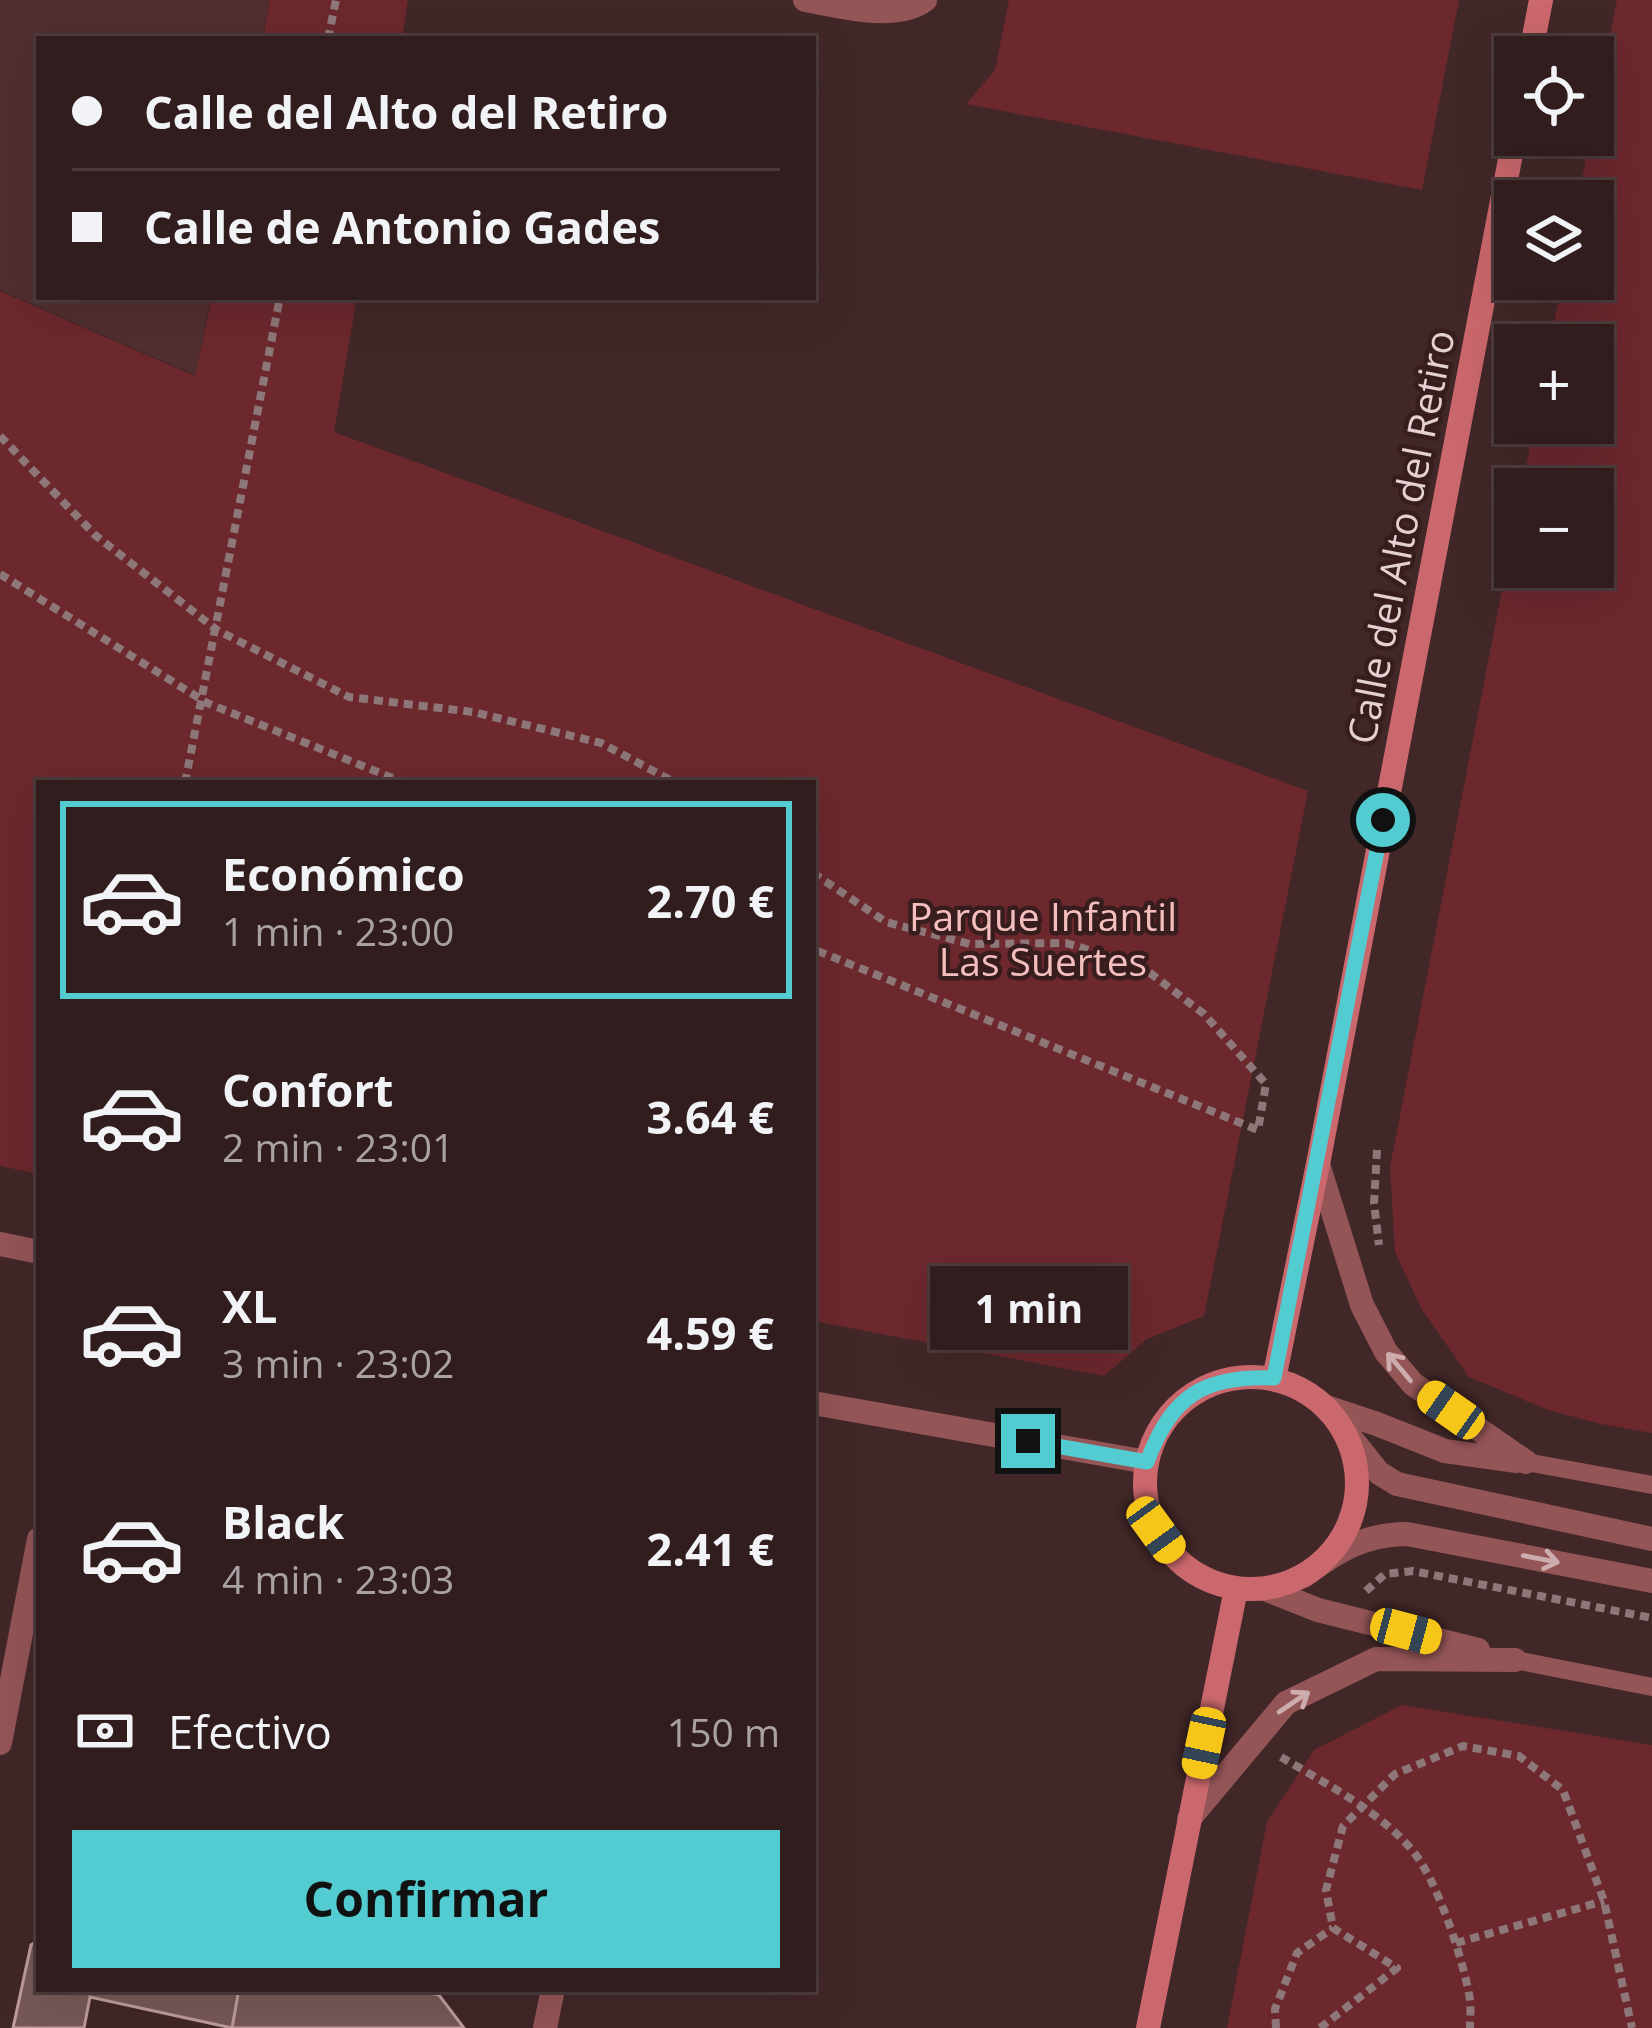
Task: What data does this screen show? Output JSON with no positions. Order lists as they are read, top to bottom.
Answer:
{
  "streets": {
    "main road": ["Calle del Alto del Retiro"]
  },
  "parks": ["Parque Infantil Las Suertes"],
  "page": {
    "map_buttons": ["+", "−"],
    "banner": ["Calle del Alto del Retiro", "Calle de Antonio Gades"],
    "list": [
      {
        "name": "Económico",
        "note": "1 min · 23:00",
        "value": "2.70 €"
      },
      {
        "name": "Confort",
        "note": "2 min · 23:01",
        "value": "3.64 €"
      },
      {
        "name": "XL",
        "note": "3 min · 23:02",
        "value": "4.59 €"
      },
      {
        "name": "Black",
        "note": "4 min · 23:03",
        "value": "2.41 €"
      }
    ],
    "bubble": "1 min",
    "pay": ["Efectivo", "150 m"],
    "buttons": "Confirmar"
  }
}
